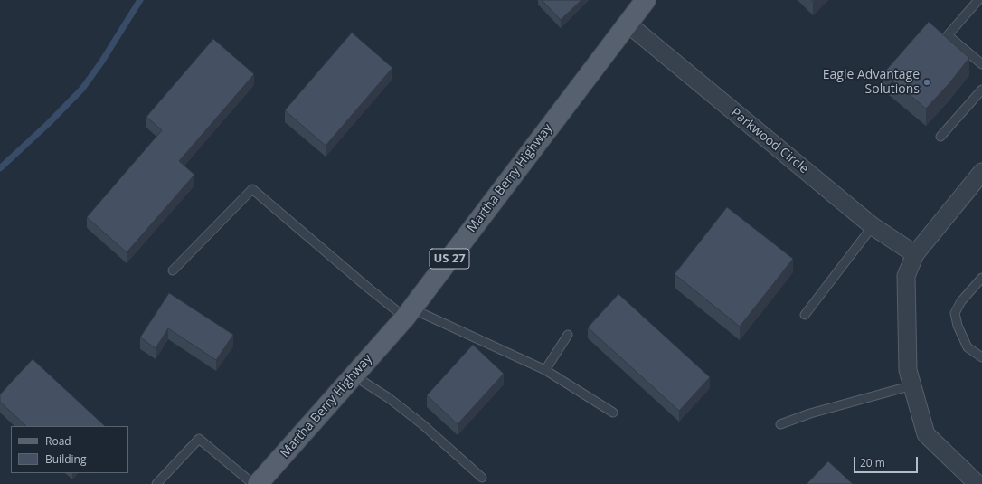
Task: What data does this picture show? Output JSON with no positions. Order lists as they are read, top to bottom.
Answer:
{
  "streets": {
    "main road": ["Martha Berry Highway", "US 27"],
    "street": ["Parkwood Circle"]
  },
  "crossings": [
    ["Parkwood Circle", "Martha Berry Highway"]
  ],
  "places": ["Eagle Advantage Solutions"],
  "legend": ["Road", "Building"],
  "scale_bar": "20 m"
}
